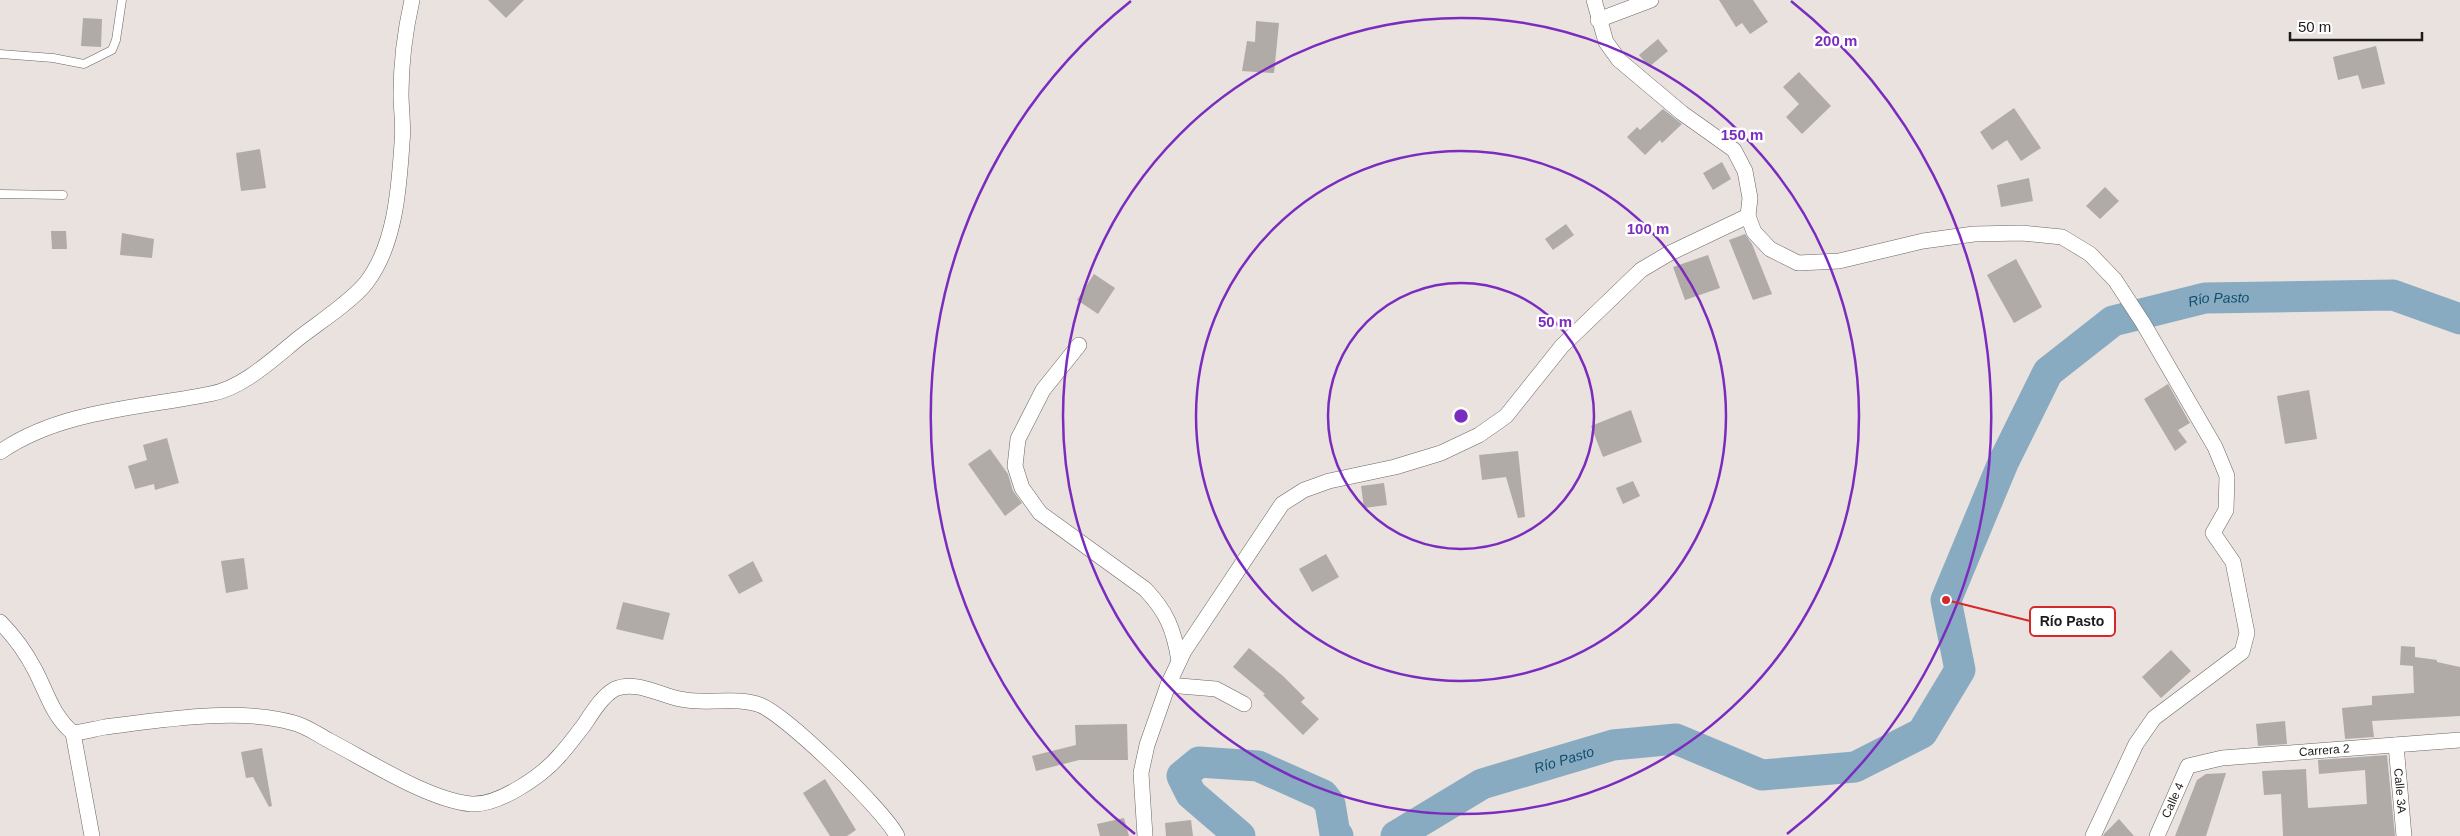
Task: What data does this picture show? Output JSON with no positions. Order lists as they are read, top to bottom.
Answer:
{
  "streets": {
    "street": ["Carrera 2", "Calle 3A", "Calle 4"]
  },
  "crossings": [
    ["Carrera 2", "Calle 3A"],
    ["Carrera 2", "Calle 4"]
  ],
  "water": ["Río Pasto"],
  "places": ["Río Pasto"],
  "scale_bar": "50 m",
  "rings": [
    "200 m",
    "150 m",
    "100 m",
    "50 m"
  ]
}
